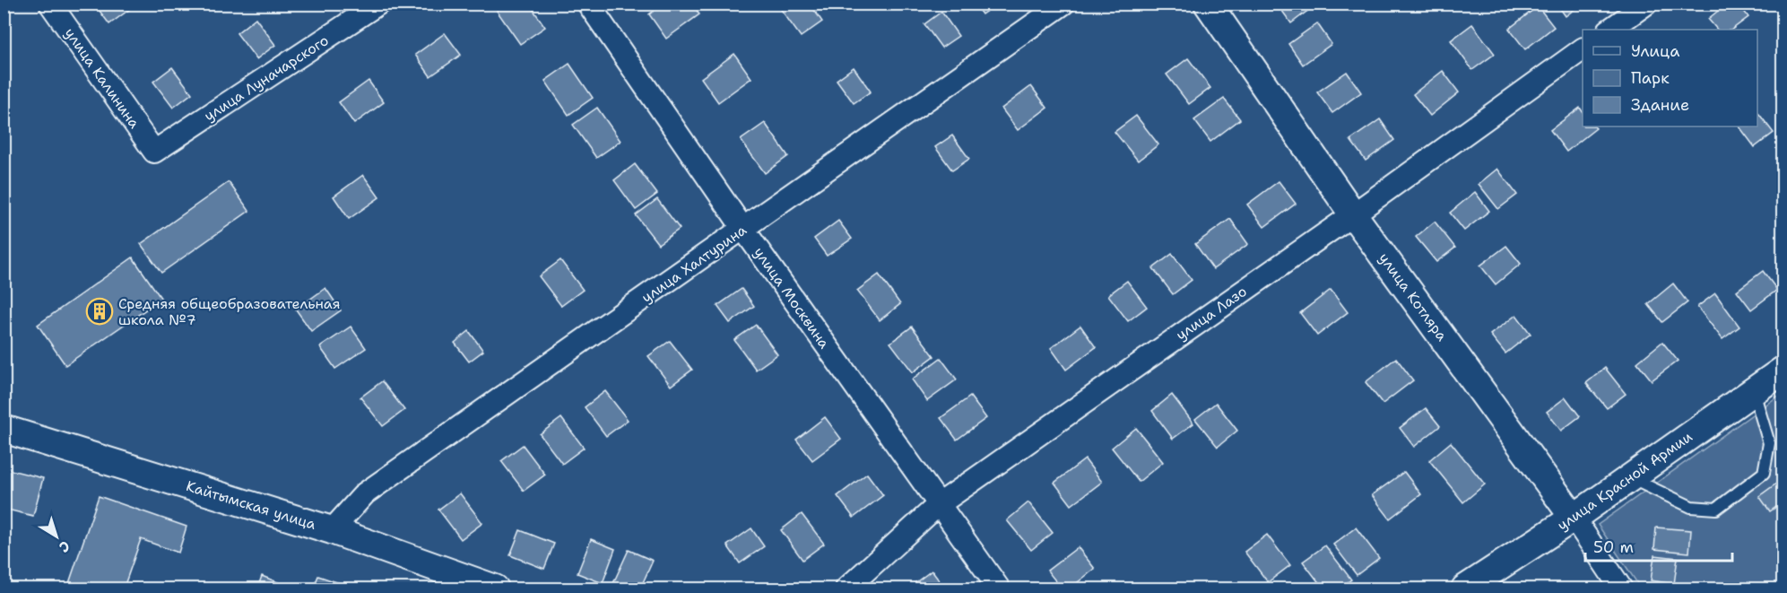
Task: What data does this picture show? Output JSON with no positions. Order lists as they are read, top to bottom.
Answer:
{
  "streets": {
    "street": [
      "улица Калинина",
      "улица Луначарского",
      "улица Халтурина",
      "улица Котляра",
      "улица Москвина",
      "улица Лазо",
      "улица Красной Армии",
      "Кайтымская улица"
    ]
  },
  "crossings": [
    ["улица Калинина", "улица Луначарского"],
    ["улица Халтурина", "улица Москвина"],
    ["улица Халтурина", "Кайтымская улица"],
    ["улица Котляра", "улица Лазо"],
    ["улица Котляра", "улица Красной Армии"],
    ["улица Москвина", "улица Лазо"]
  ],
  "places": {
    "building": ["Средняя общеобразовательная школа №7"]
  },
  "legend": ["Улица", "Парк", "Здание"],
  "scale_bar": "50 m",
  "north": "bottom right"
}
